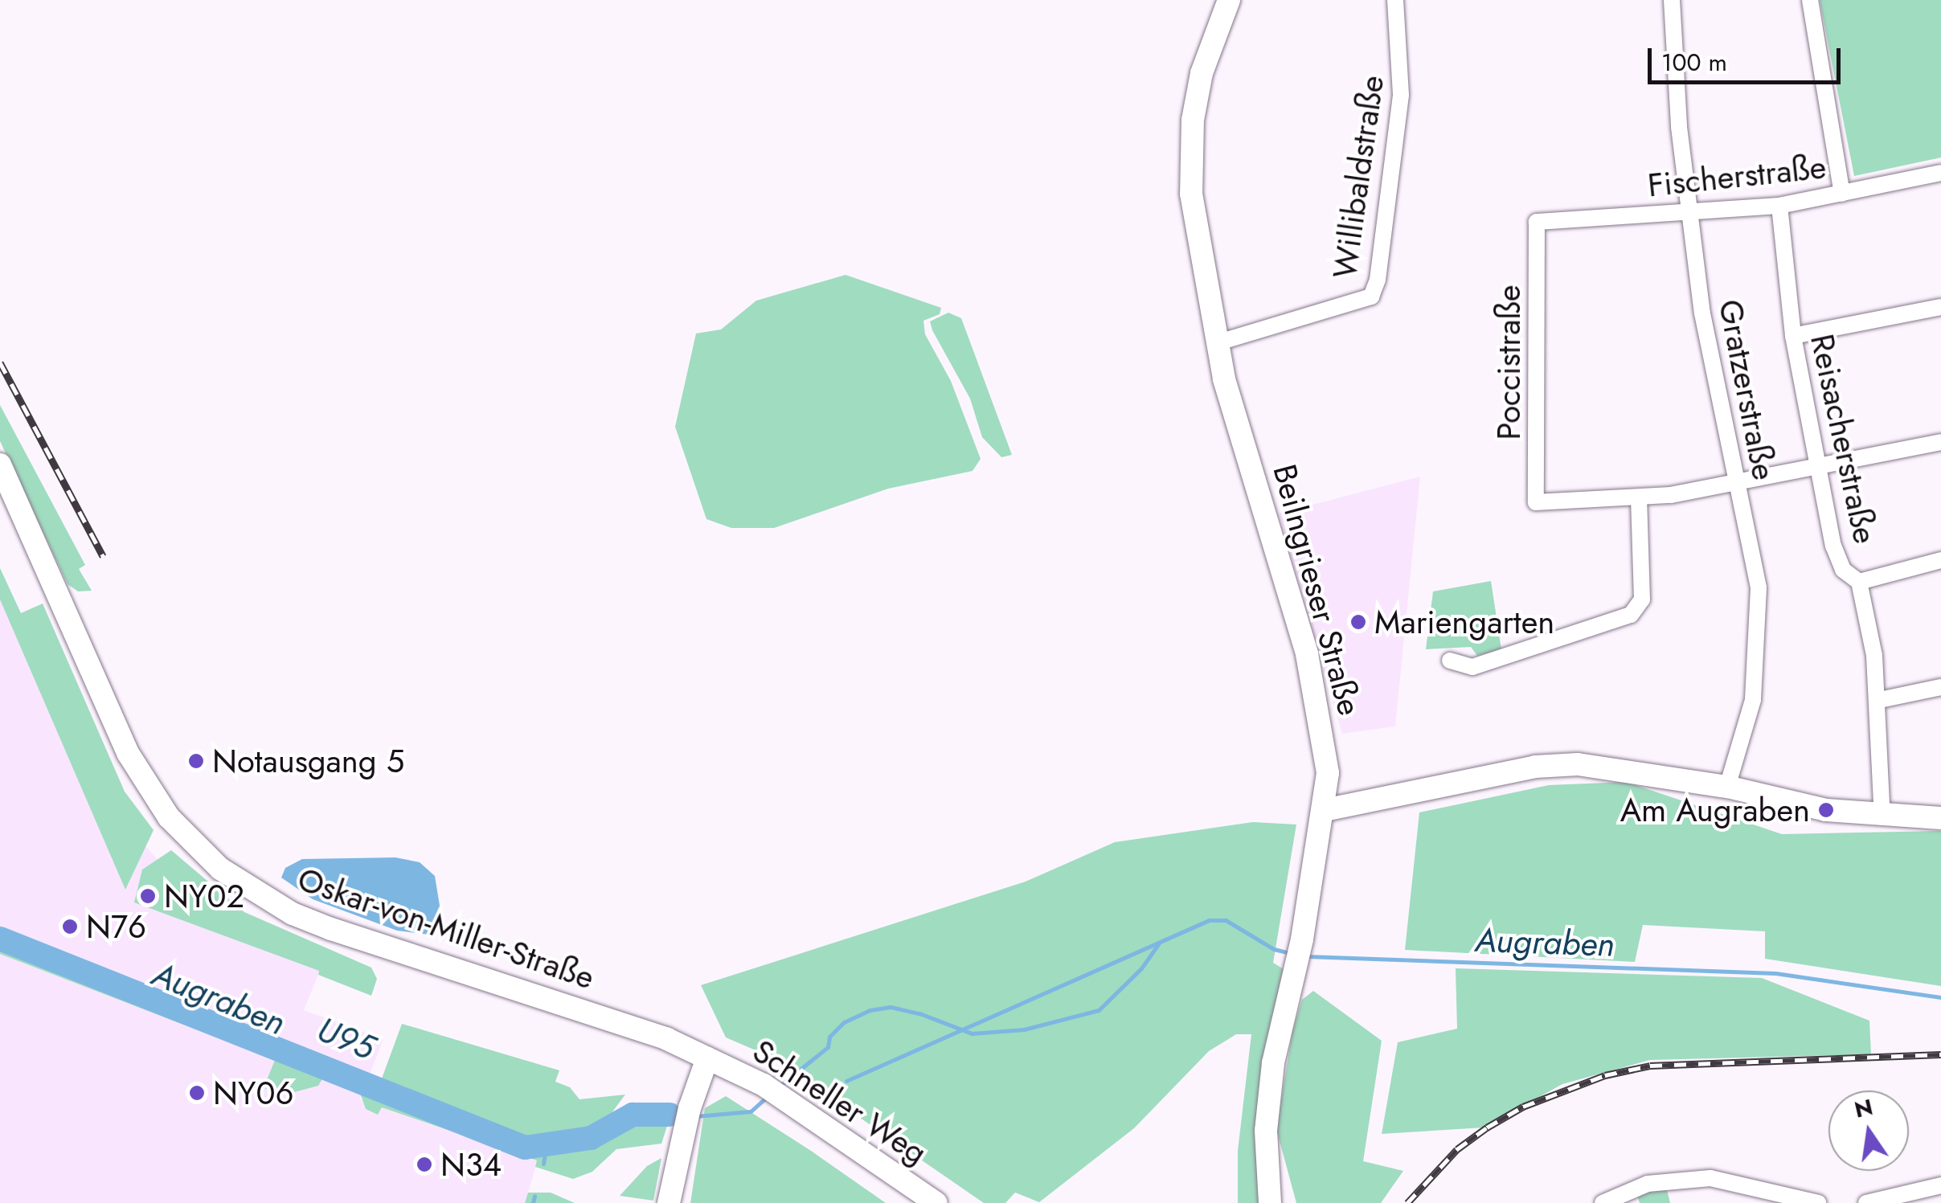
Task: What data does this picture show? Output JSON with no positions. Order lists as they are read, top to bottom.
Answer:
{
  "streets": {
    "main road": ["Beilngrieser Straße", "Oskar-von-Miller-Straße", "Schneller Weg"],
    "street": [
      "Fischerstraße",
      "Willibaldstraße",
      "Poccistraße",
      "Gratzerstraße",
      "Reisacherstraße"
    ]
  },
  "crossings": [
    ["Fischerstraße", "Poccistraße"],
    ["Fischerstraße", "Gratzerstraße"],
    ["Fischerstraße", "Reisacherstraße"],
    ["Willibaldstraße", "Beilngrieser Straße"],
    ["Oskar-von-Miller-Straße", "Schneller Weg"]
  ],
  "water": ["Augraben", "U95"],
  "places": [
    "Mariengarten",
    "Notausgang 5",
    "Am Augraben",
    "NY02",
    "N76",
    "NY06",
    "N34"
  ],
  "scale_bar": "100 m",
  "north": "top"
}
